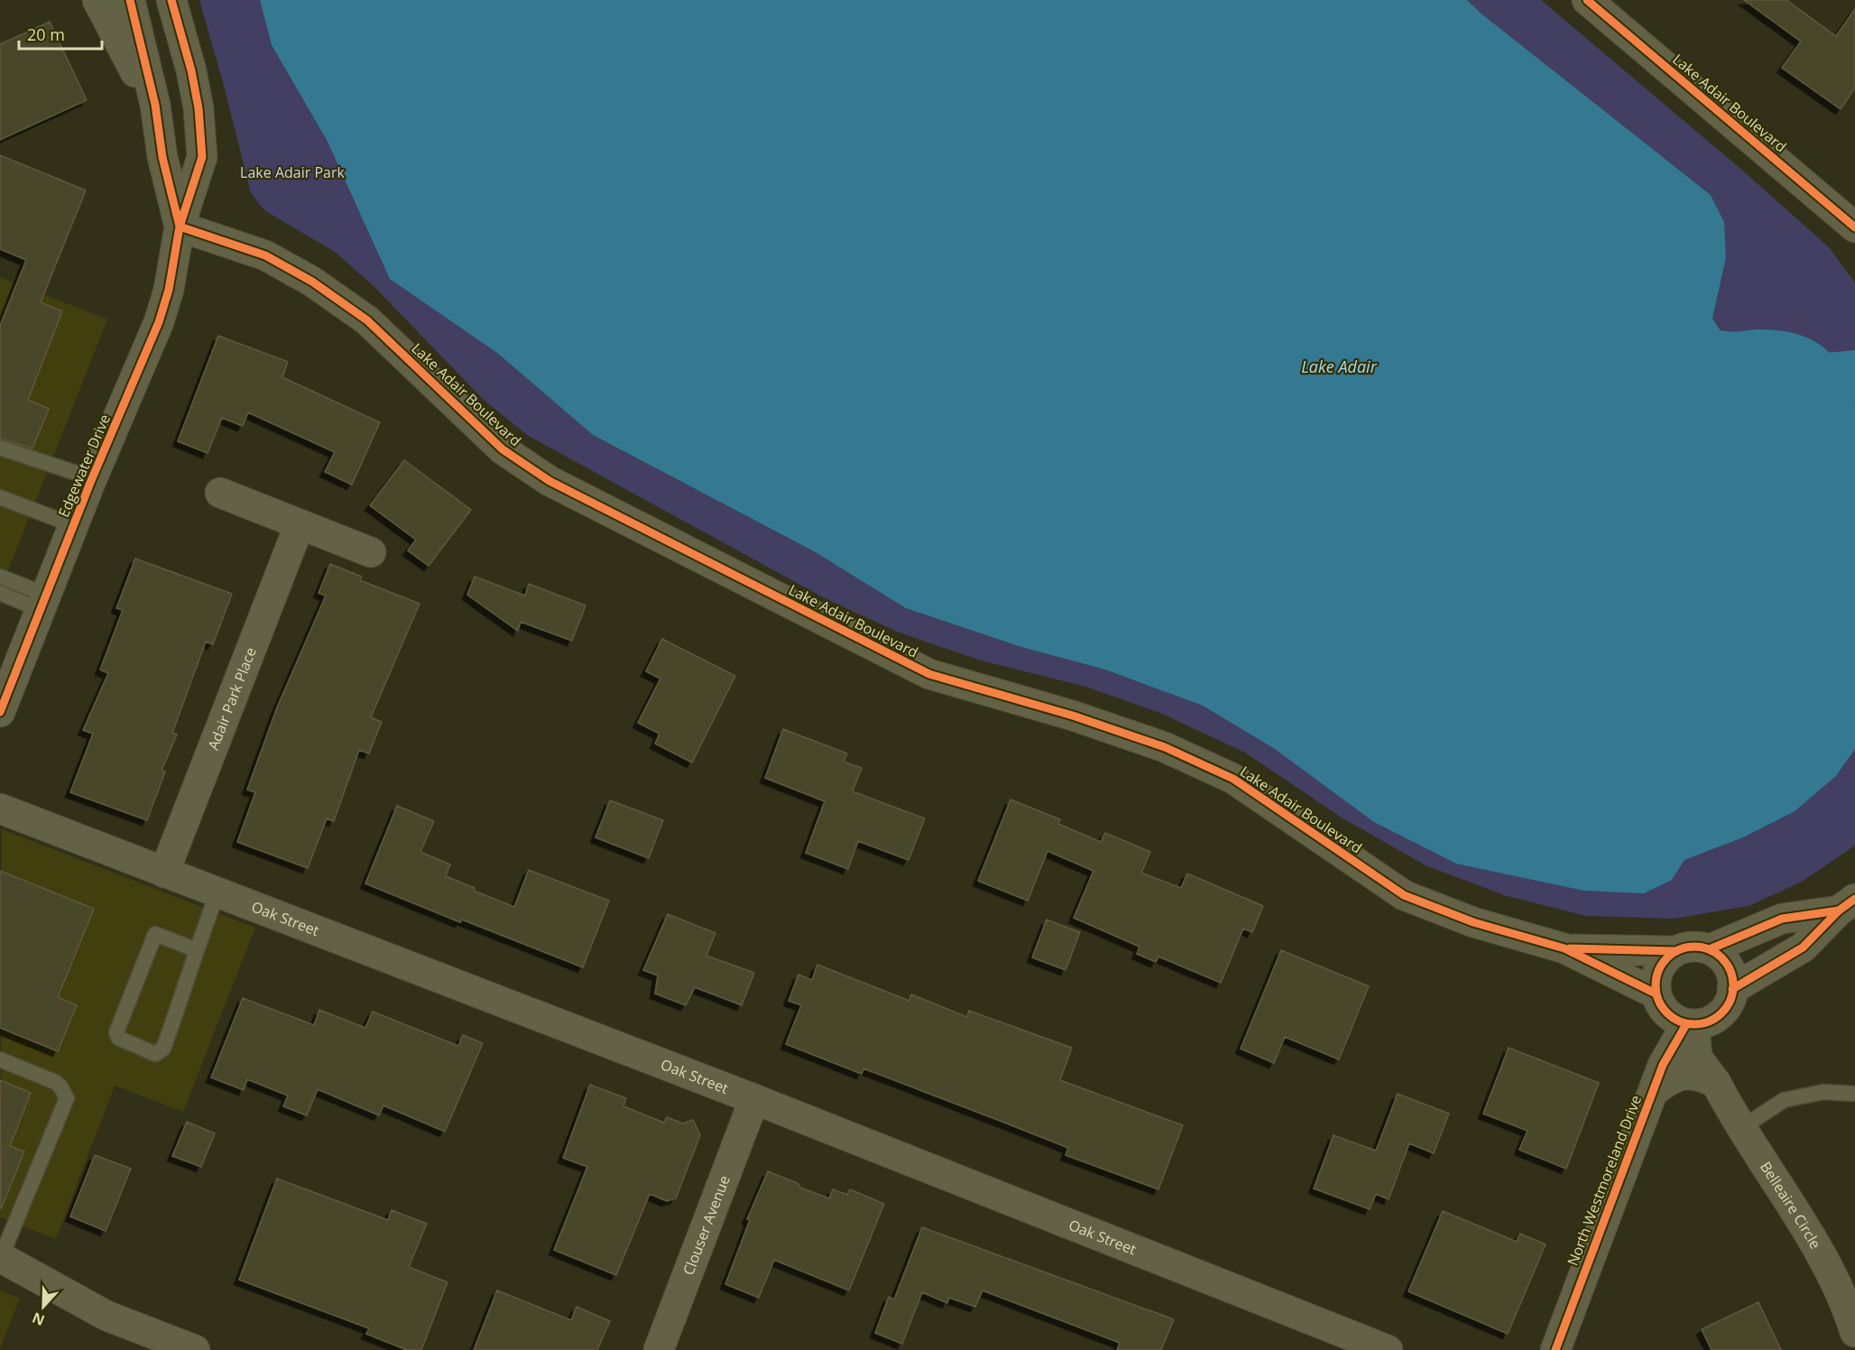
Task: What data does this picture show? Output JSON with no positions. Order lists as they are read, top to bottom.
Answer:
{
  "streets": {
    "street": [
      "Lake Adair Boulevard",
      "Edgewater Drive",
      "Adair Park Place",
      "Oak Street",
      "North Westmoreland Drive",
      "Belleaire Circle",
      "Clouser Avenue"
    ]
  },
  "crossings": [
    ["Lake Adair Boulevard", "Edgewater Drive"],
    ["Lake Adair Boulevard", "North Westmoreland Drive"],
    ["Adair Park Place", "Oak Street"],
    ["Oak Street", "Clouser Avenue"]
  ],
  "water": ["Lake Adair"],
  "parks": ["Lake Adair Park"],
  "scale_bar": "20 m",
  "north": "bottom"
}
